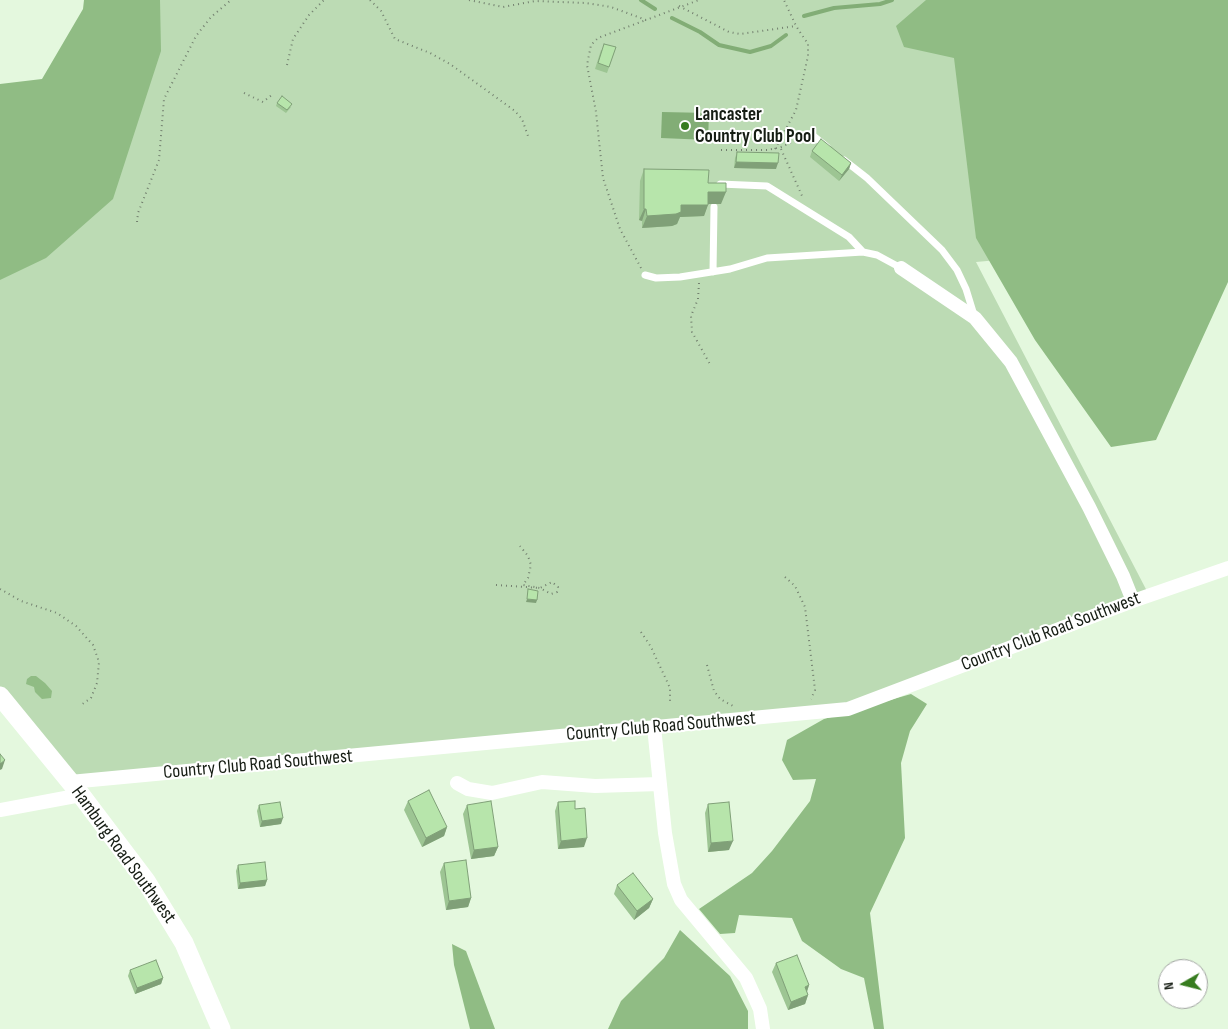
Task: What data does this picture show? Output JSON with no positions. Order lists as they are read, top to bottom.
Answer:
{
  "streets": {
    "street": ["Country Club Road Southwest", "Hamburg Road Southwest"]
  },
  "crossings": [
    ["Country Club Road Southwest", "Hamburg Road Southwest"]
  ],
  "places": ["Lancaster Country Club Pool"],
  "north": "left"
}
